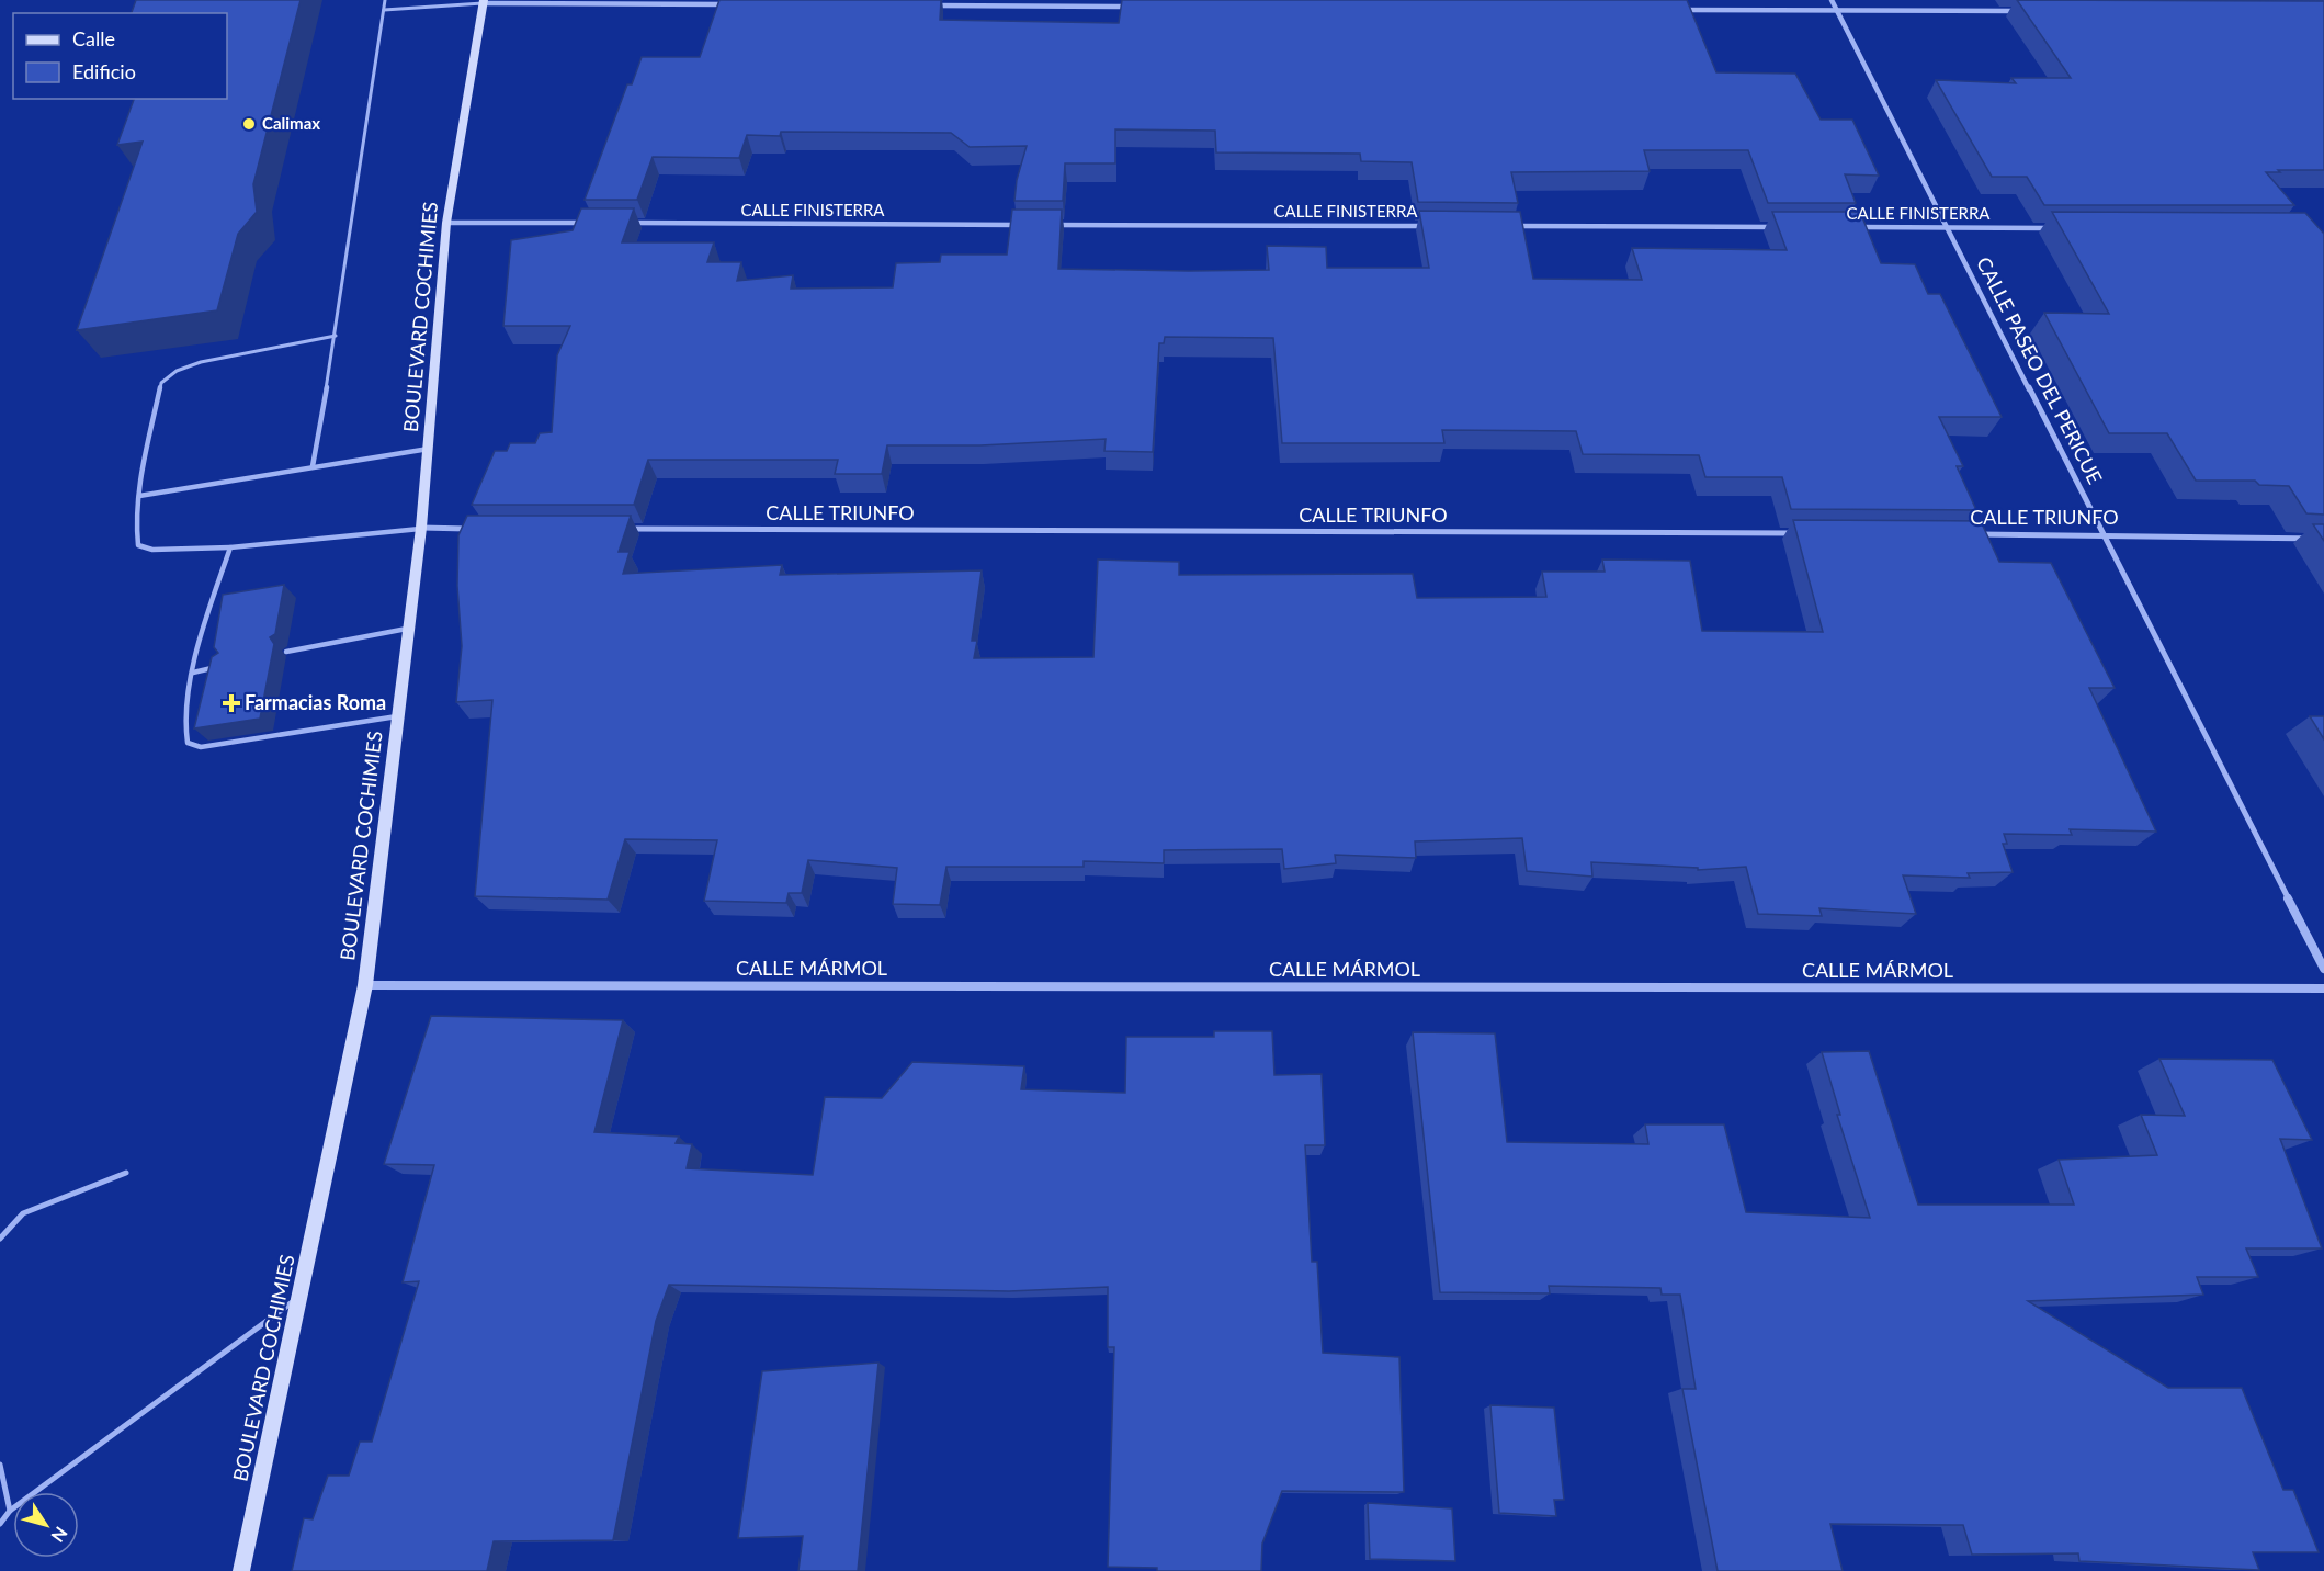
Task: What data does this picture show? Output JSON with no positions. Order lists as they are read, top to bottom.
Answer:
{
  "streets": {
    "main road": ["BOULEVARD COCHIMIES"],
    "street": [
      "CALLE FINISTERRA",
      "CALLE PASEO DEL PERICUE",
      "CALLE TRIUNFO",
      "CALLE MÁRMOL"
    ]
  },
  "crossings": [
    ["CALLE FINISTERRA", "CALLE PASEO DEL PERICUE"],
    ["BOULEVARD COCHIMIES", "CALLE MÁRMOL"],
    ["CALLE PASEO DEL PERICUE", "CALLE TRIUNFO"]
  ],
  "places": {
    "other": ["Calimax"],
    "health": ["Farmacias Roma"]
  },
  "legend": ["Calle", "Edificio"],
  "north": "bottom right"
}
